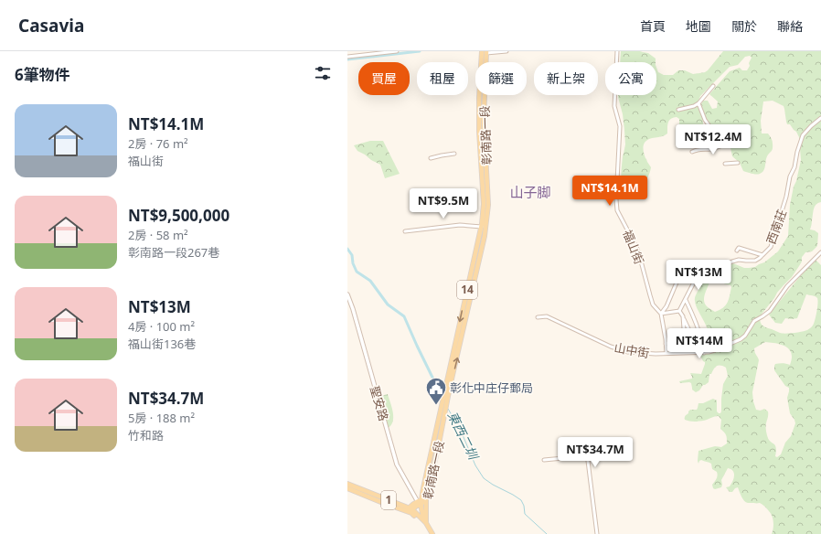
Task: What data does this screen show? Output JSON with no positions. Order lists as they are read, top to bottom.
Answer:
{
  "streets": {
    "main road": ["彰南路一段", "14", "1"],
    "street": [
      "西南莊",
      "福山街",
      "山中街",
      "聖安路"
    ]
  },
  "crossings": [
    ["彰南路一段", "聖安路"],
    ["彰南路一段", "1"],
    ["西南莊", "福山街"],
    ["福山街", "山中街"]
  ],
  "districts": ["山子脚"],
  "water": ["東西二圳"],
  "places": {
    "public building": ["彰化中庄仔郵局"]
  },
  "page": {
    "header": "Casavia",
    "nav": [
      "首頁",
      "地圖",
      "關於",
      "聯絡"
    ],
    "heading": "6筆物件",
    "chip": [
      "買屋",
      "租屋",
      "篩選",
      "新上架",
      "公寓"
    ],
    "list": [
      {
        "name": "NT$14.1M",
        "note": "2房 · 76 m² · 福山街"
      },
      {
        "name": "NT$9,500,000",
        "note": "2房 · 58 m² · 彰南路一段267巷"
      },
      {
        "name": "NT$13M",
        "note": "4房 · 100 m² · 福山街136巷"
      },
      {
        "name": "NT$34.7M",
        "note": "5房 · 188 m² · 竹和路"
      }
    ],
    "price": [
      "NT$12.4M",
      "NT$14.1M",
      "NT$9.5M",
      "NT$13M",
      "NT$14M",
      "NT$34.7M"
    ]
  }
}
